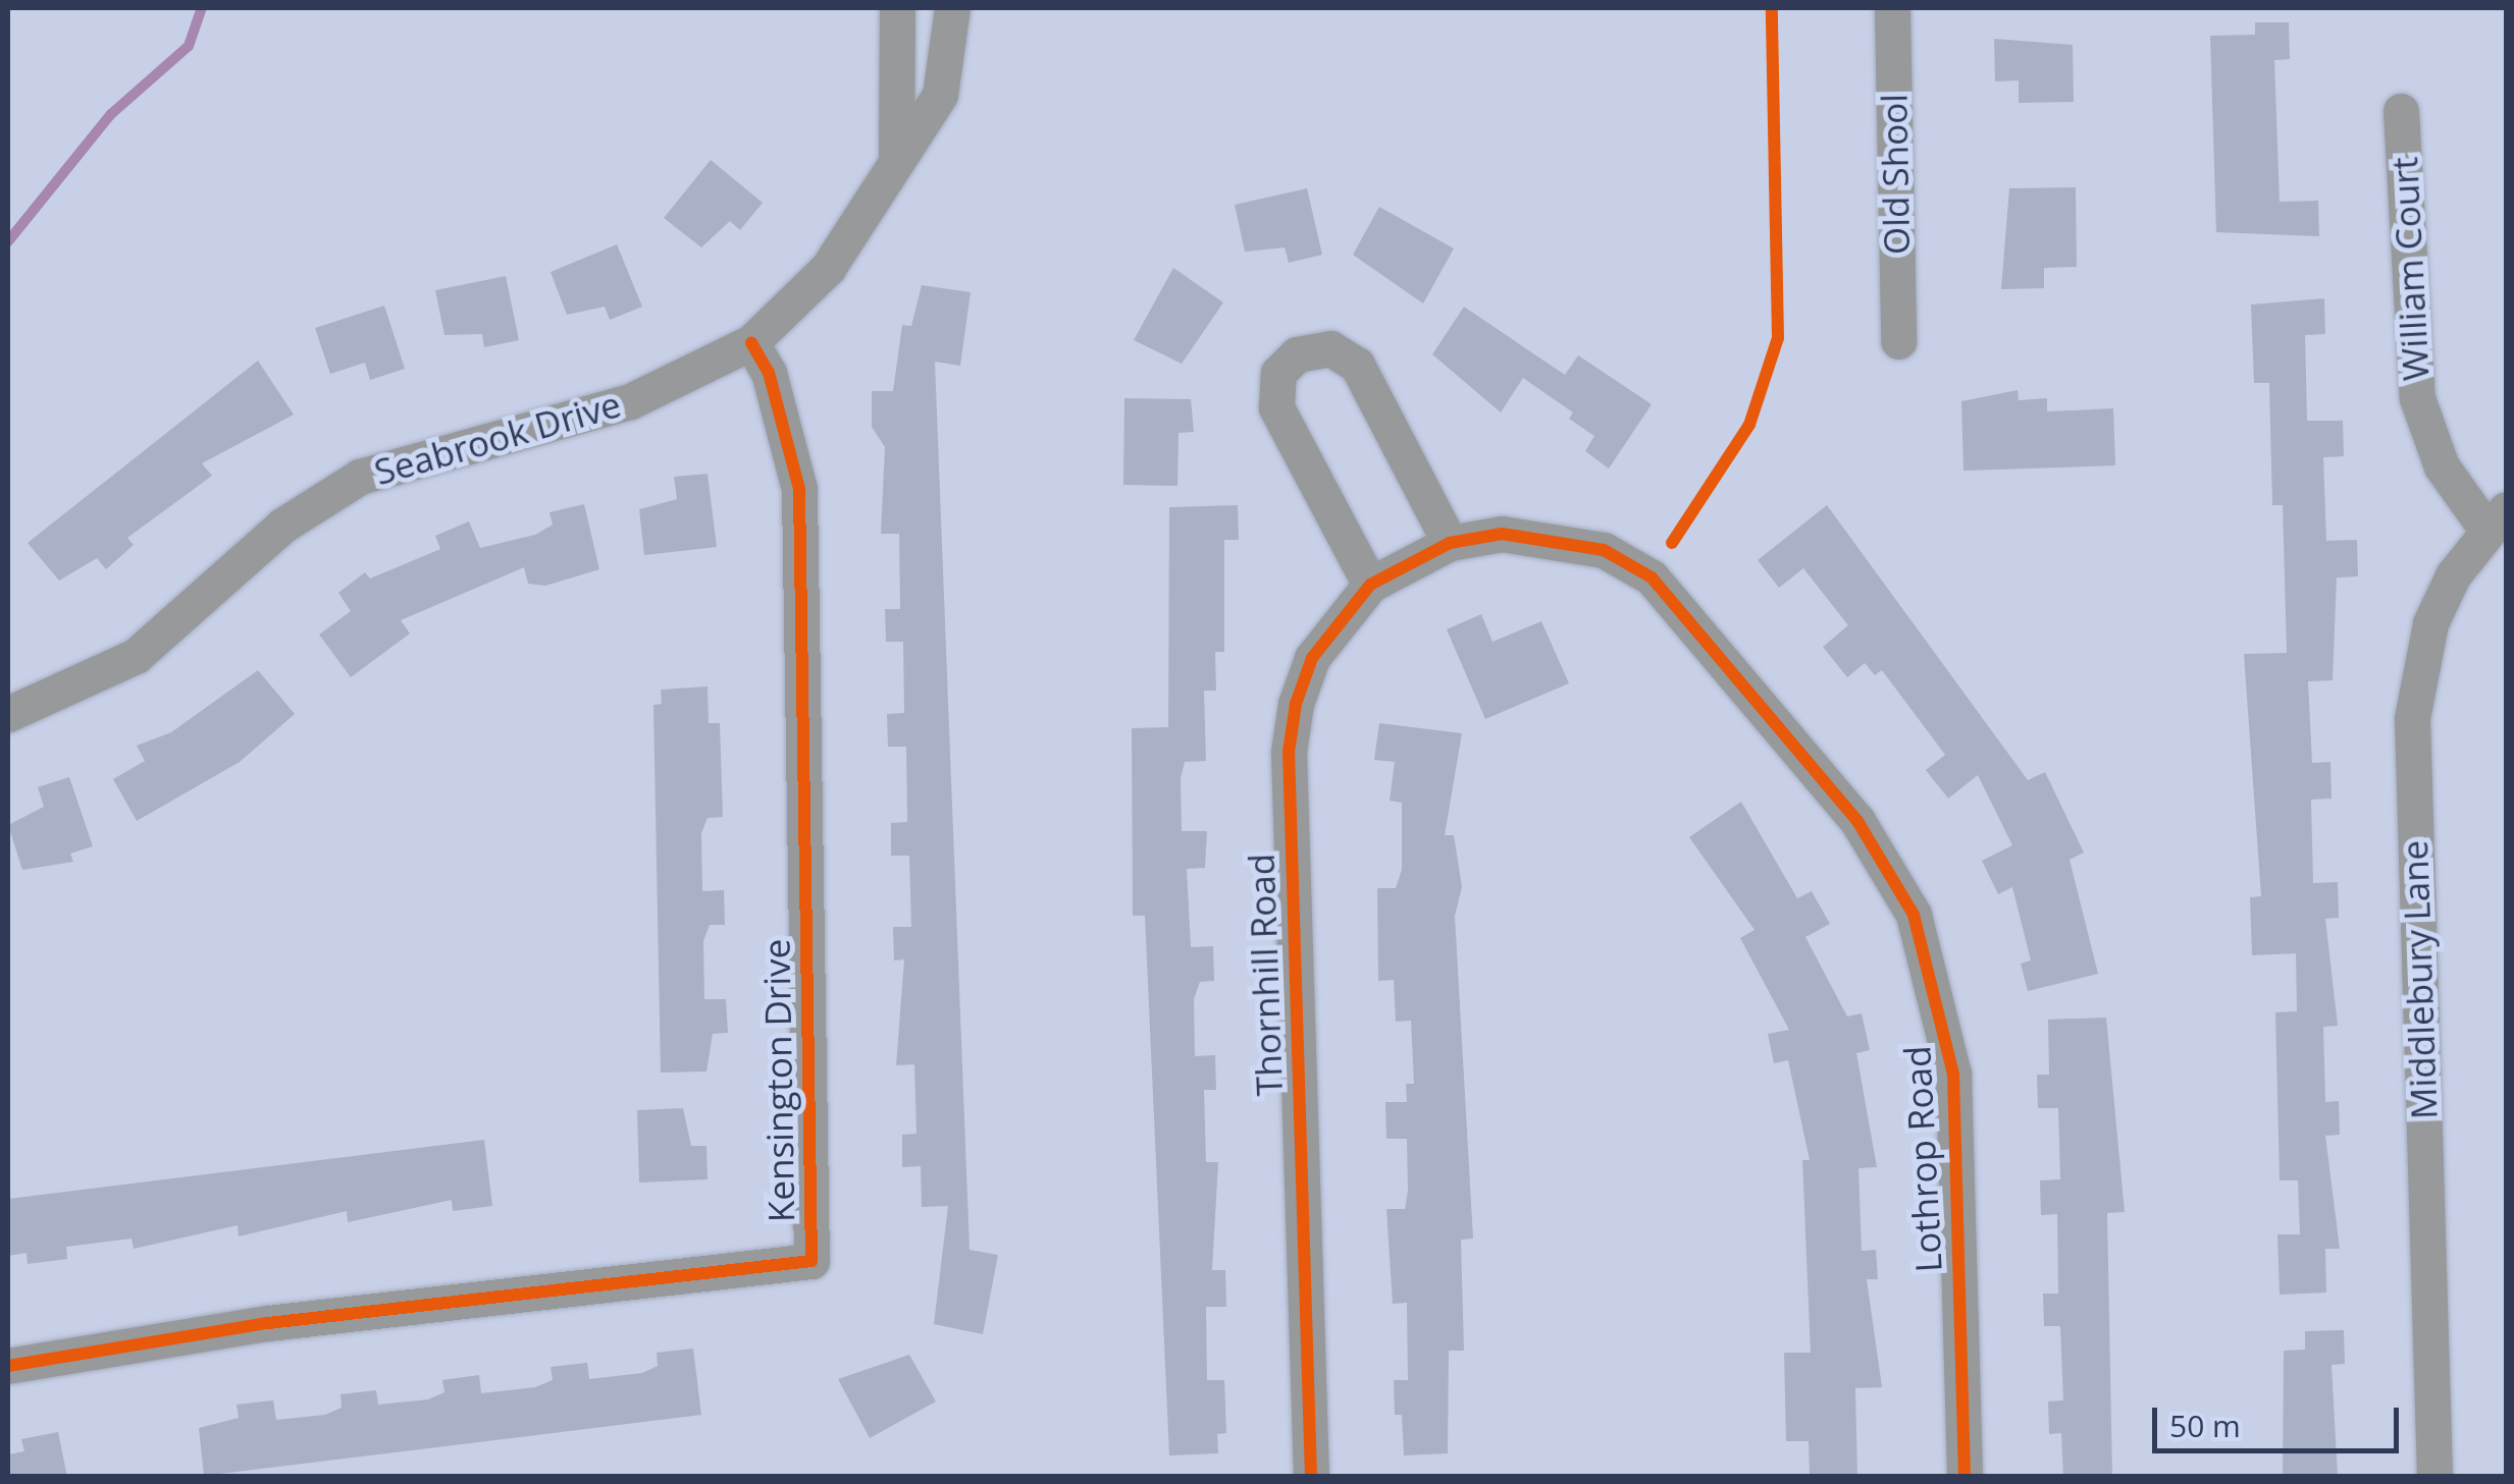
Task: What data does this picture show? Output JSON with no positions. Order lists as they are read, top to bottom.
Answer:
{
  "streets": {
    "street": [
      "Old Shool",
      "William Court",
      "Seabrook Drive",
      "Thornhill Road",
      "Middlebury Lane",
      "Kensington Drive",
      "Lothrop Road"
    ]
  },
  "crossings": [
    ["William Court", "Middlebury Lane"],
    ["Seabrook Drive", "Kensington Drive"],
    ["Thornhill Road", "Lothrop Road"]
  ],
  "scale_bar": "50 m"
}
